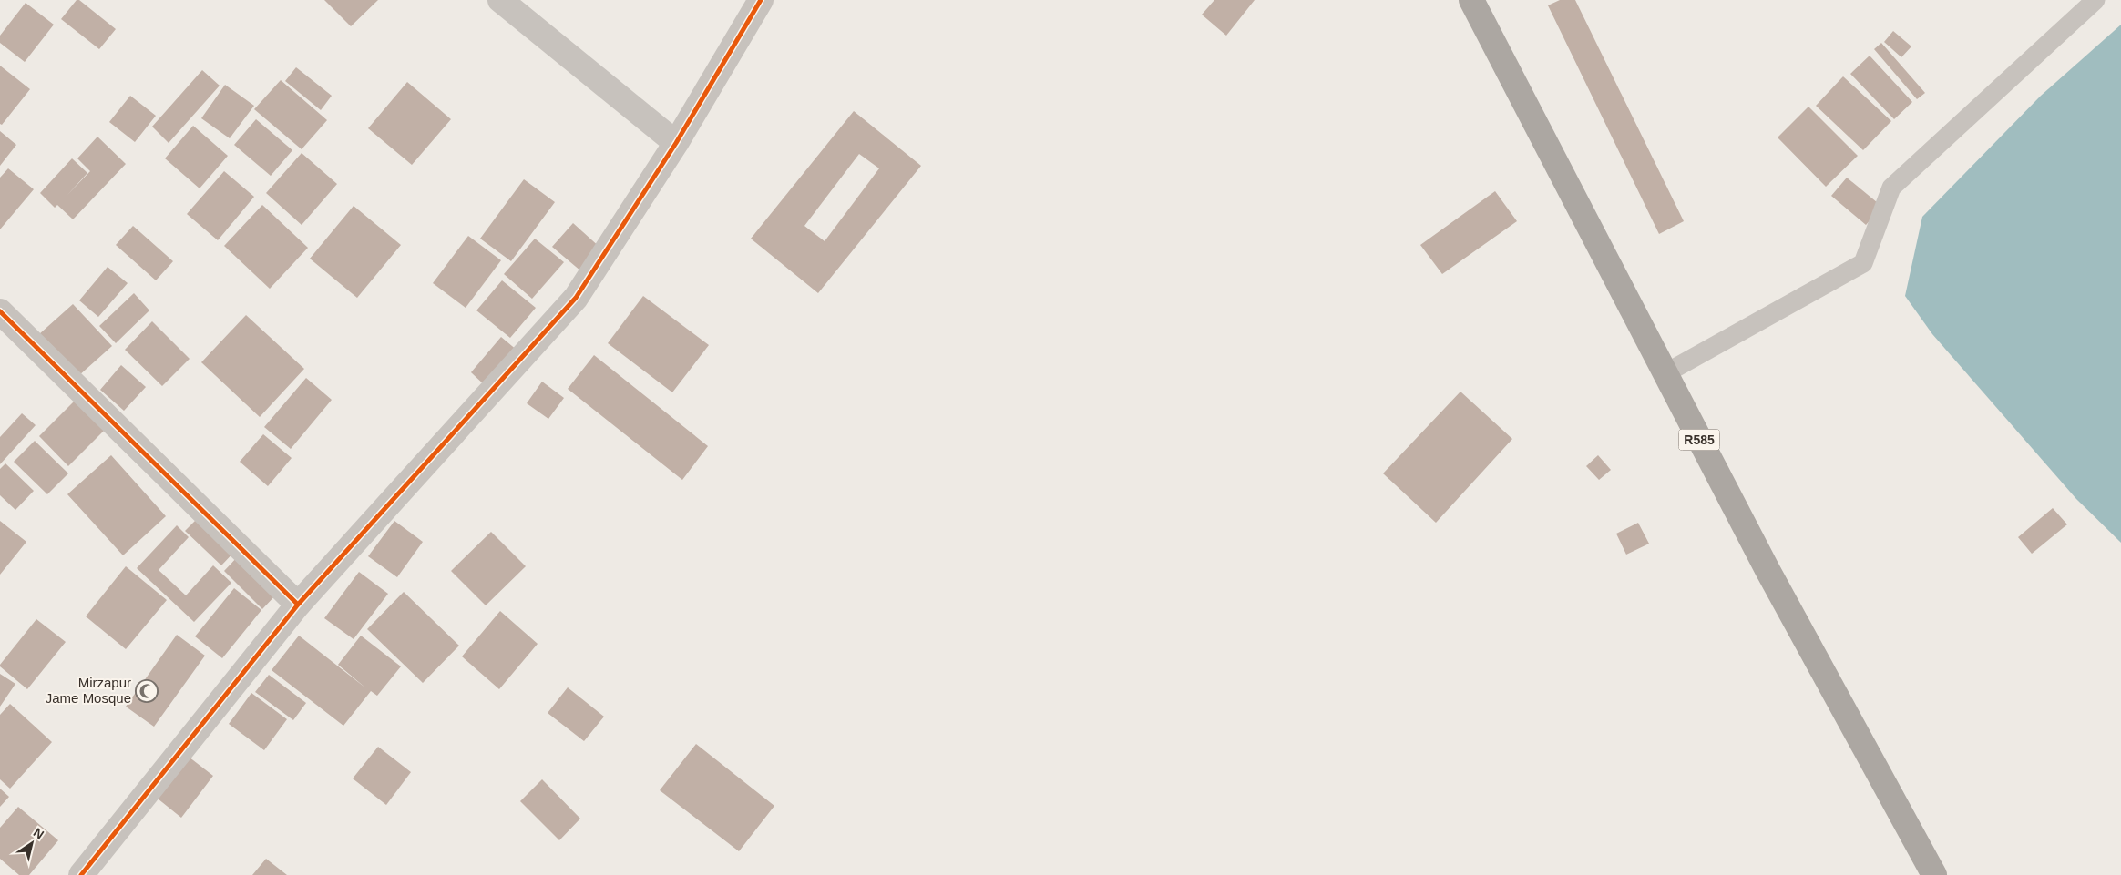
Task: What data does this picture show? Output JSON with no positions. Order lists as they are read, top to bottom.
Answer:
{
  "streets": {
    "main road": ["R585"]
  },
  "places": {
    "mosque": ["Mirzapur Jame Mosque"]
  },
  "north": "top right"
}
